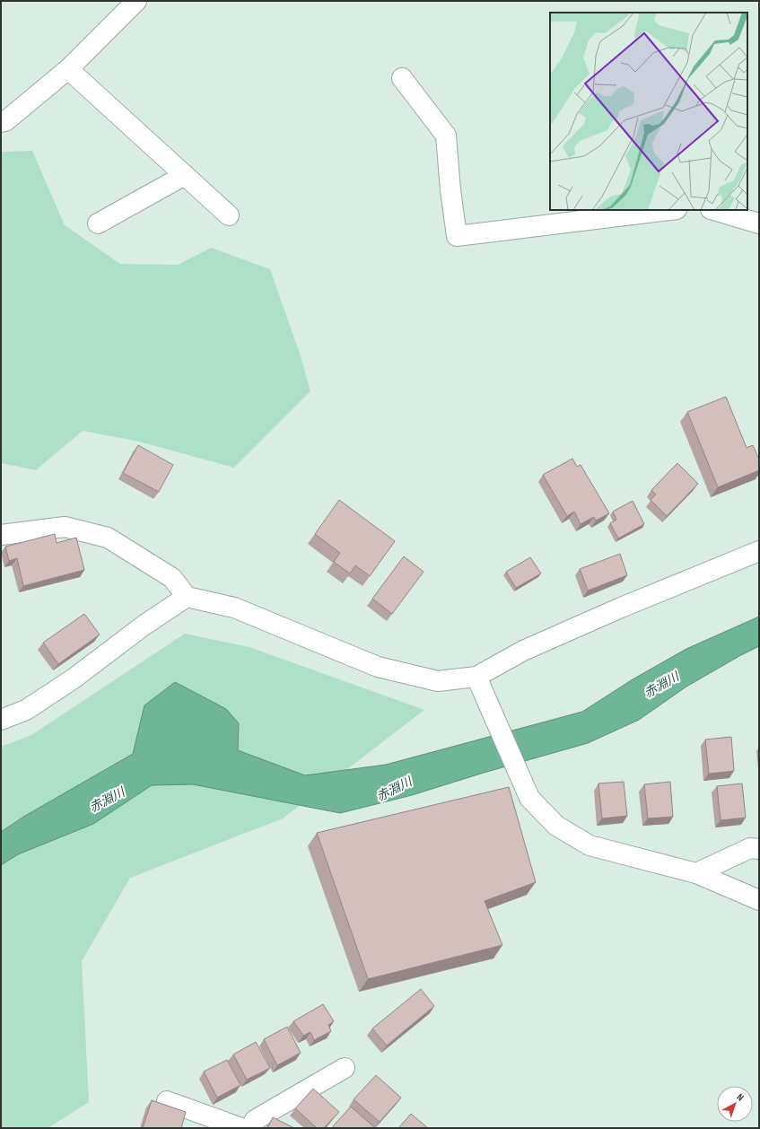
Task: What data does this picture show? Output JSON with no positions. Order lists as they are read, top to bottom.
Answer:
{
  "water": ["赤淵川"],
  "north": "top right"
}
